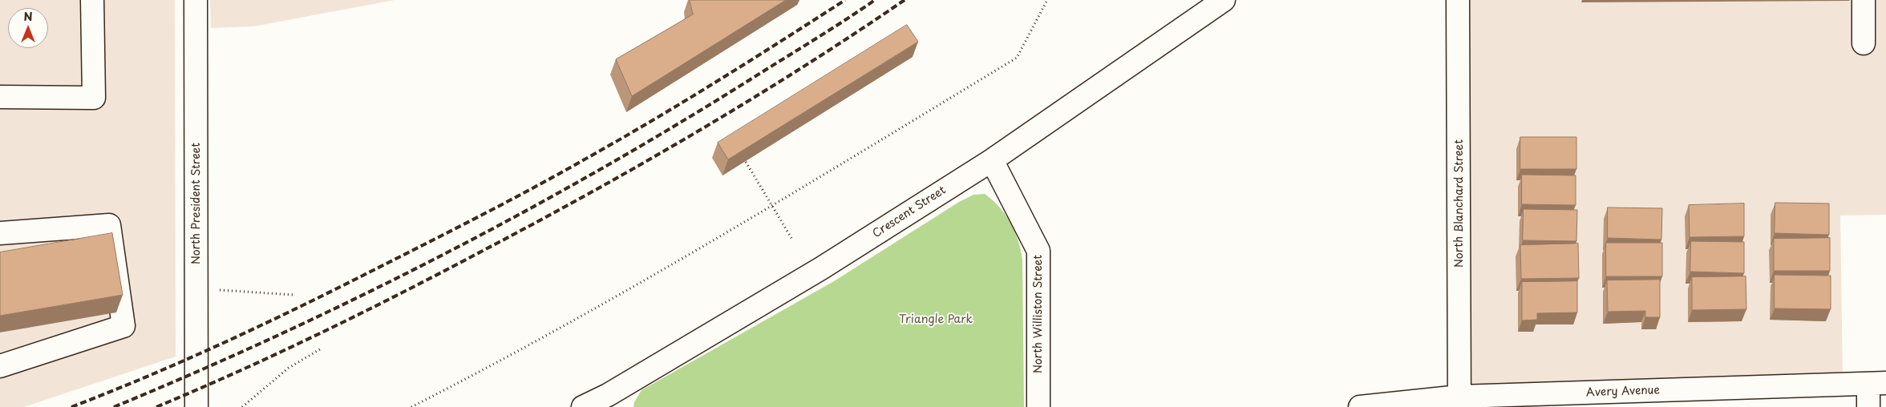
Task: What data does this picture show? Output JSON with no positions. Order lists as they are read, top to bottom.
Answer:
{
  "streets": {
    "street": [
      "North President Street",
      "North Blanchard Street",
      "Crescent Street",
      "North Williston Street",
      "Avery Avenue"
    ]
  },
  "crossings": [
    ["North Blanchard Street", "Avery Avenue"],
    ["Crescent Street", "North Williston Street"]
  ],
  "parks": ["Triangle Park"],
  "north": "top"
}
